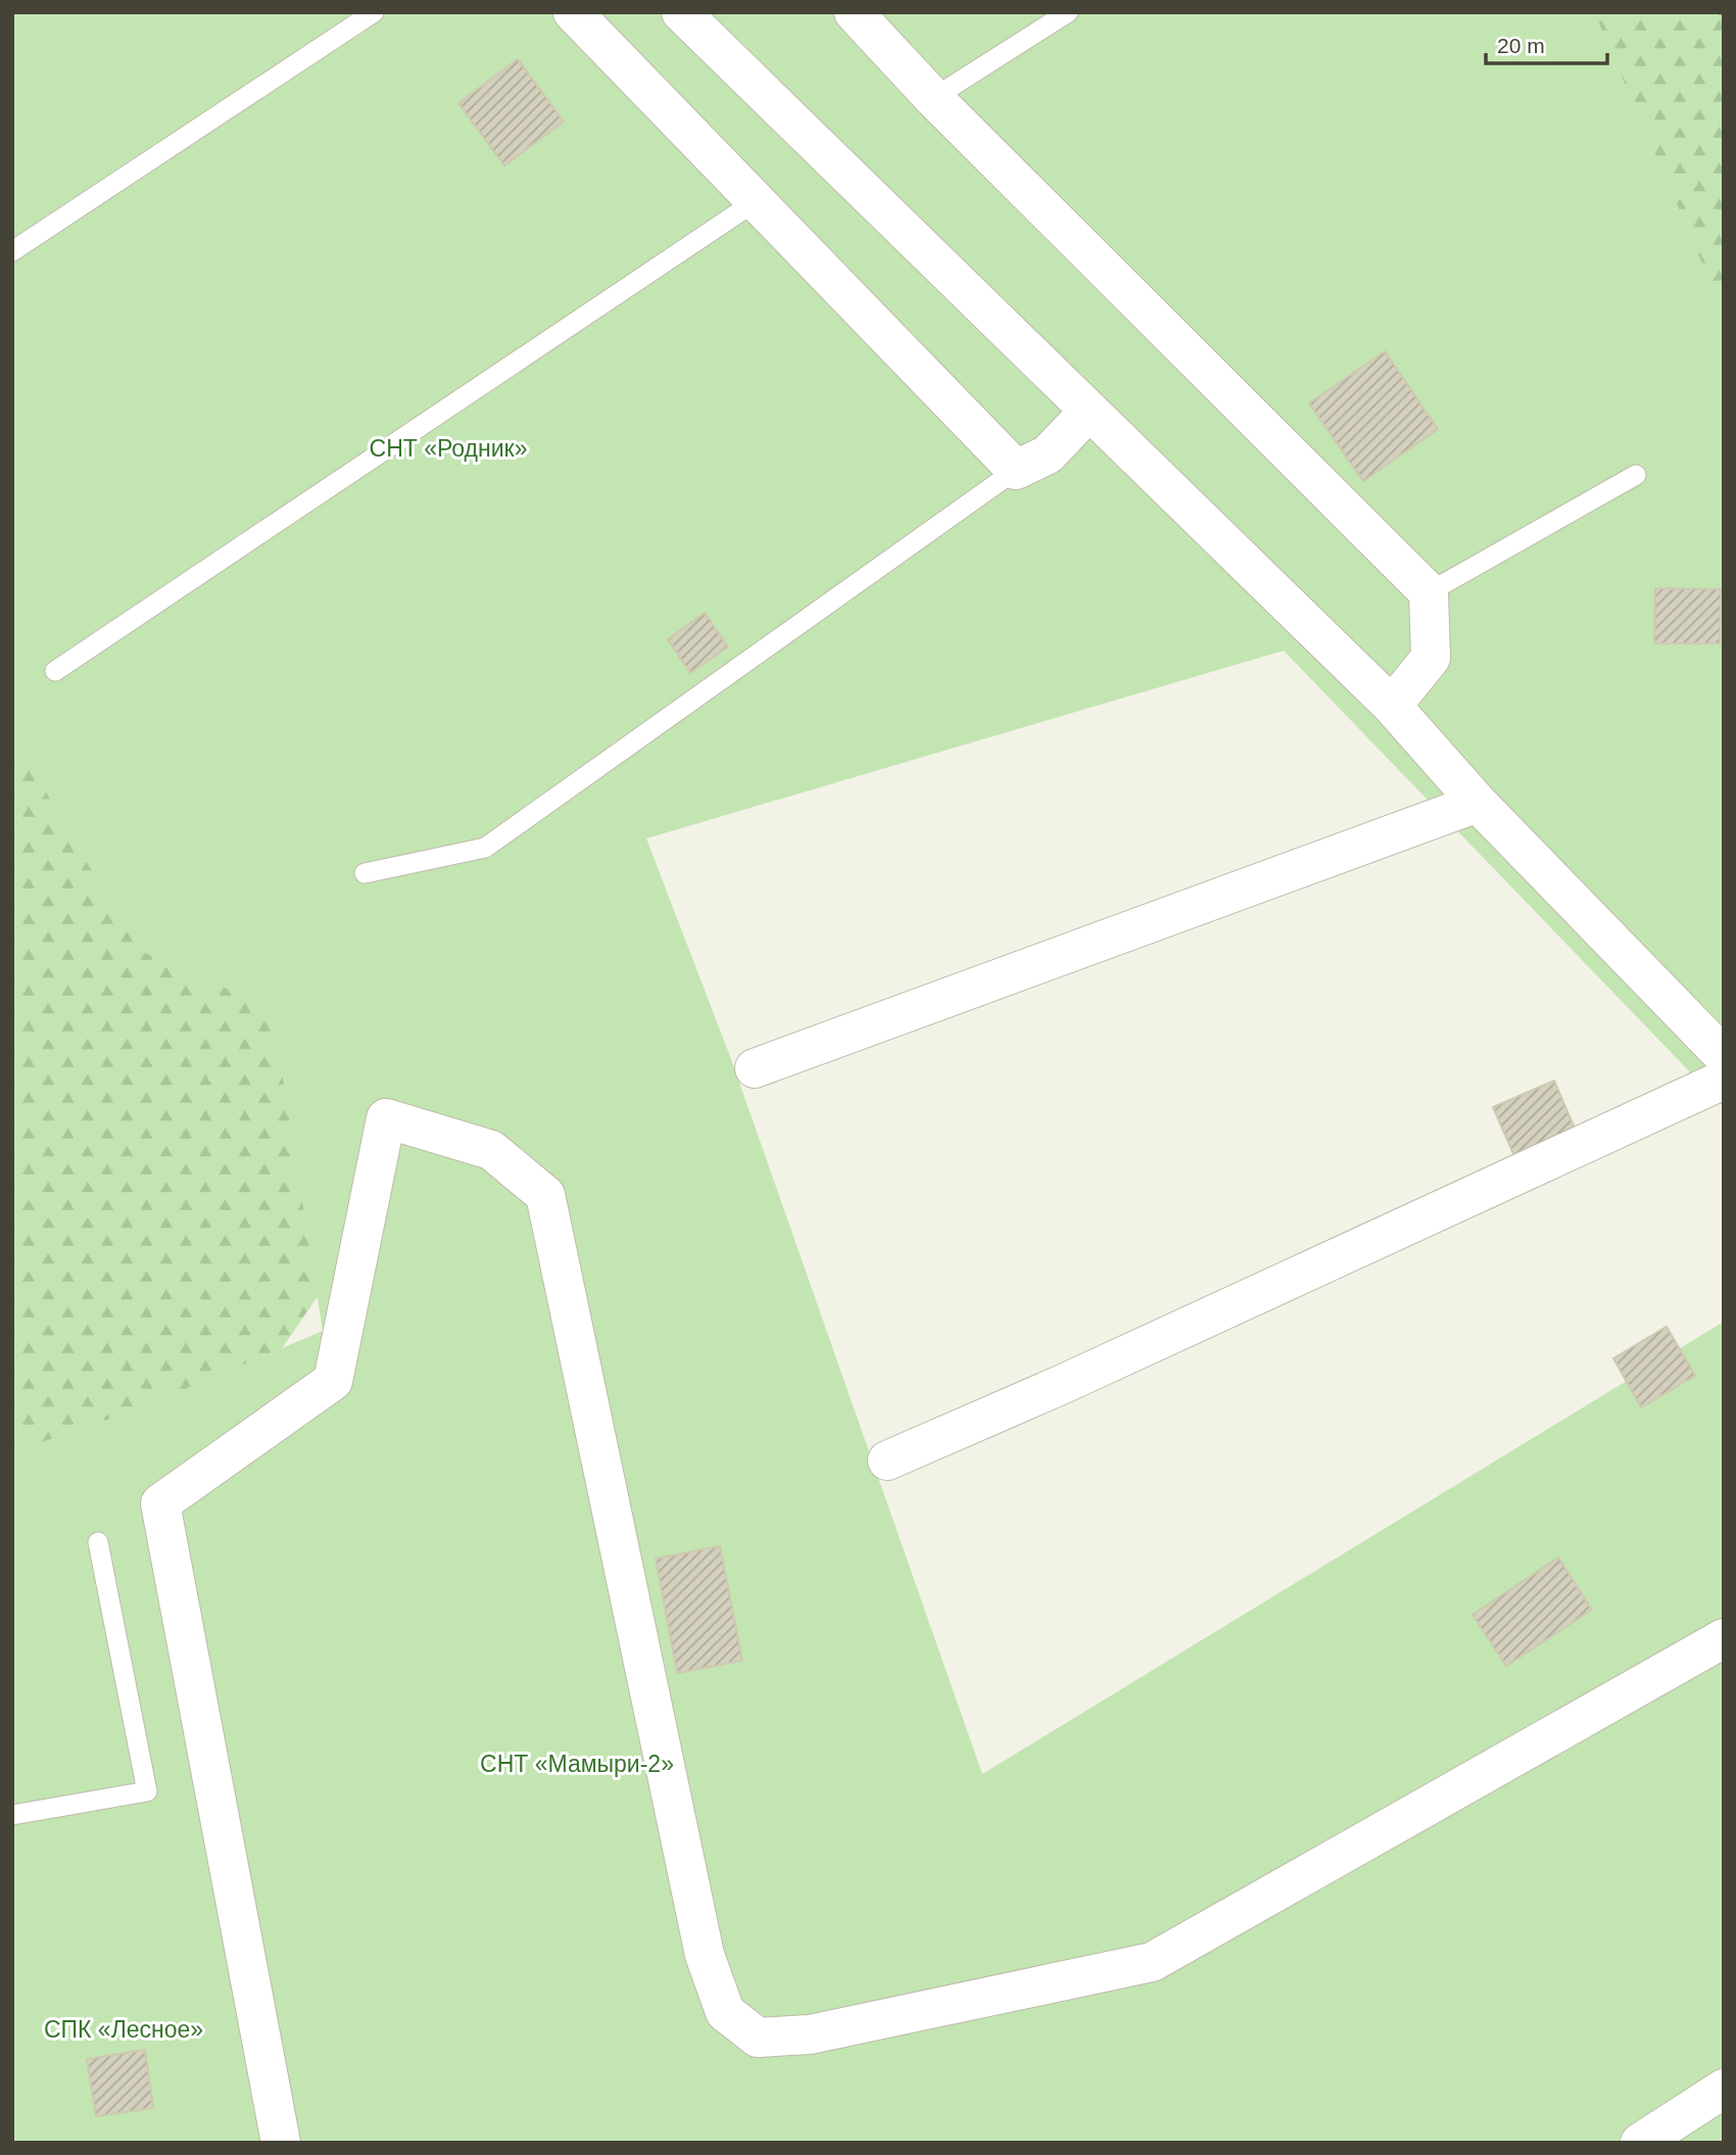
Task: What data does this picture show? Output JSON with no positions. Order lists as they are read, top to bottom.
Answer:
{
  "parks": ["СНТ «Родник»", "СНТ «Мамыри-2»", "СПК «Лесное»"],
  "scale_bar": "20 m"
}
